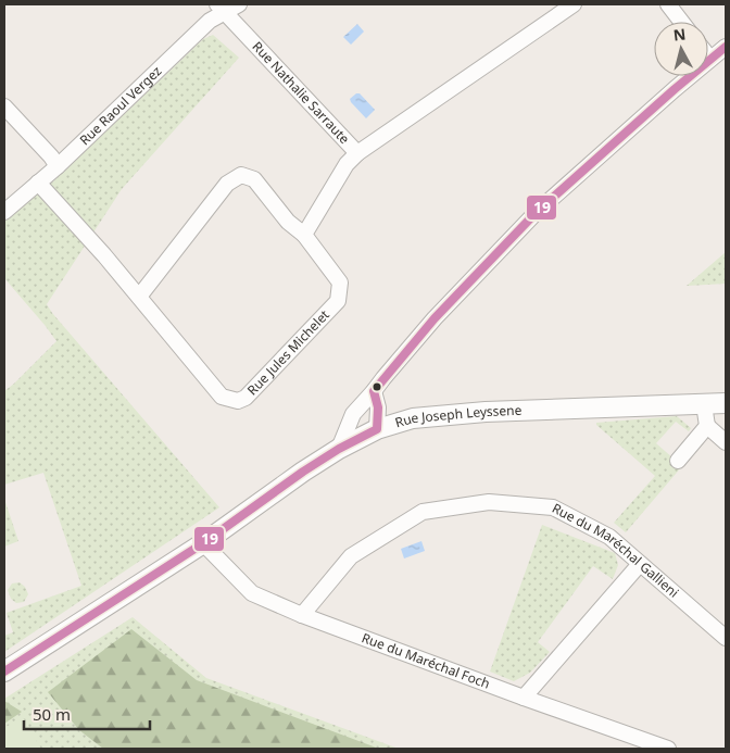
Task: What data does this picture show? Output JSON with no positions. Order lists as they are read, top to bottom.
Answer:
{
  "streets": {
    "street": [
      "Rue Nathalie Sarraute",
      "Rue Raoul Vergez",
      "Rue Jules Michelet",
      "Rue Joseph Leyssene",
      "Rue du Maréchal Gallieni",
      "Rue du Maréchal Foch"
    ]
  },
  "crossings": [
    ["Rue Nathalie Sarraute", "Rue Raoul Vergez"],
    ["Rue Raoul Vergez", "Rue Jules Michelet"],
    ["Rue Joseph Leyssene", "Rue du Maréchal Foch"],
    ["Rue du Maréchal Gallieni", "Rue du Maréchal Foch"]
  ],
  "lines": ["transit line 19"],
  "scale_bar": "50 m",
  "north": "top"
}
